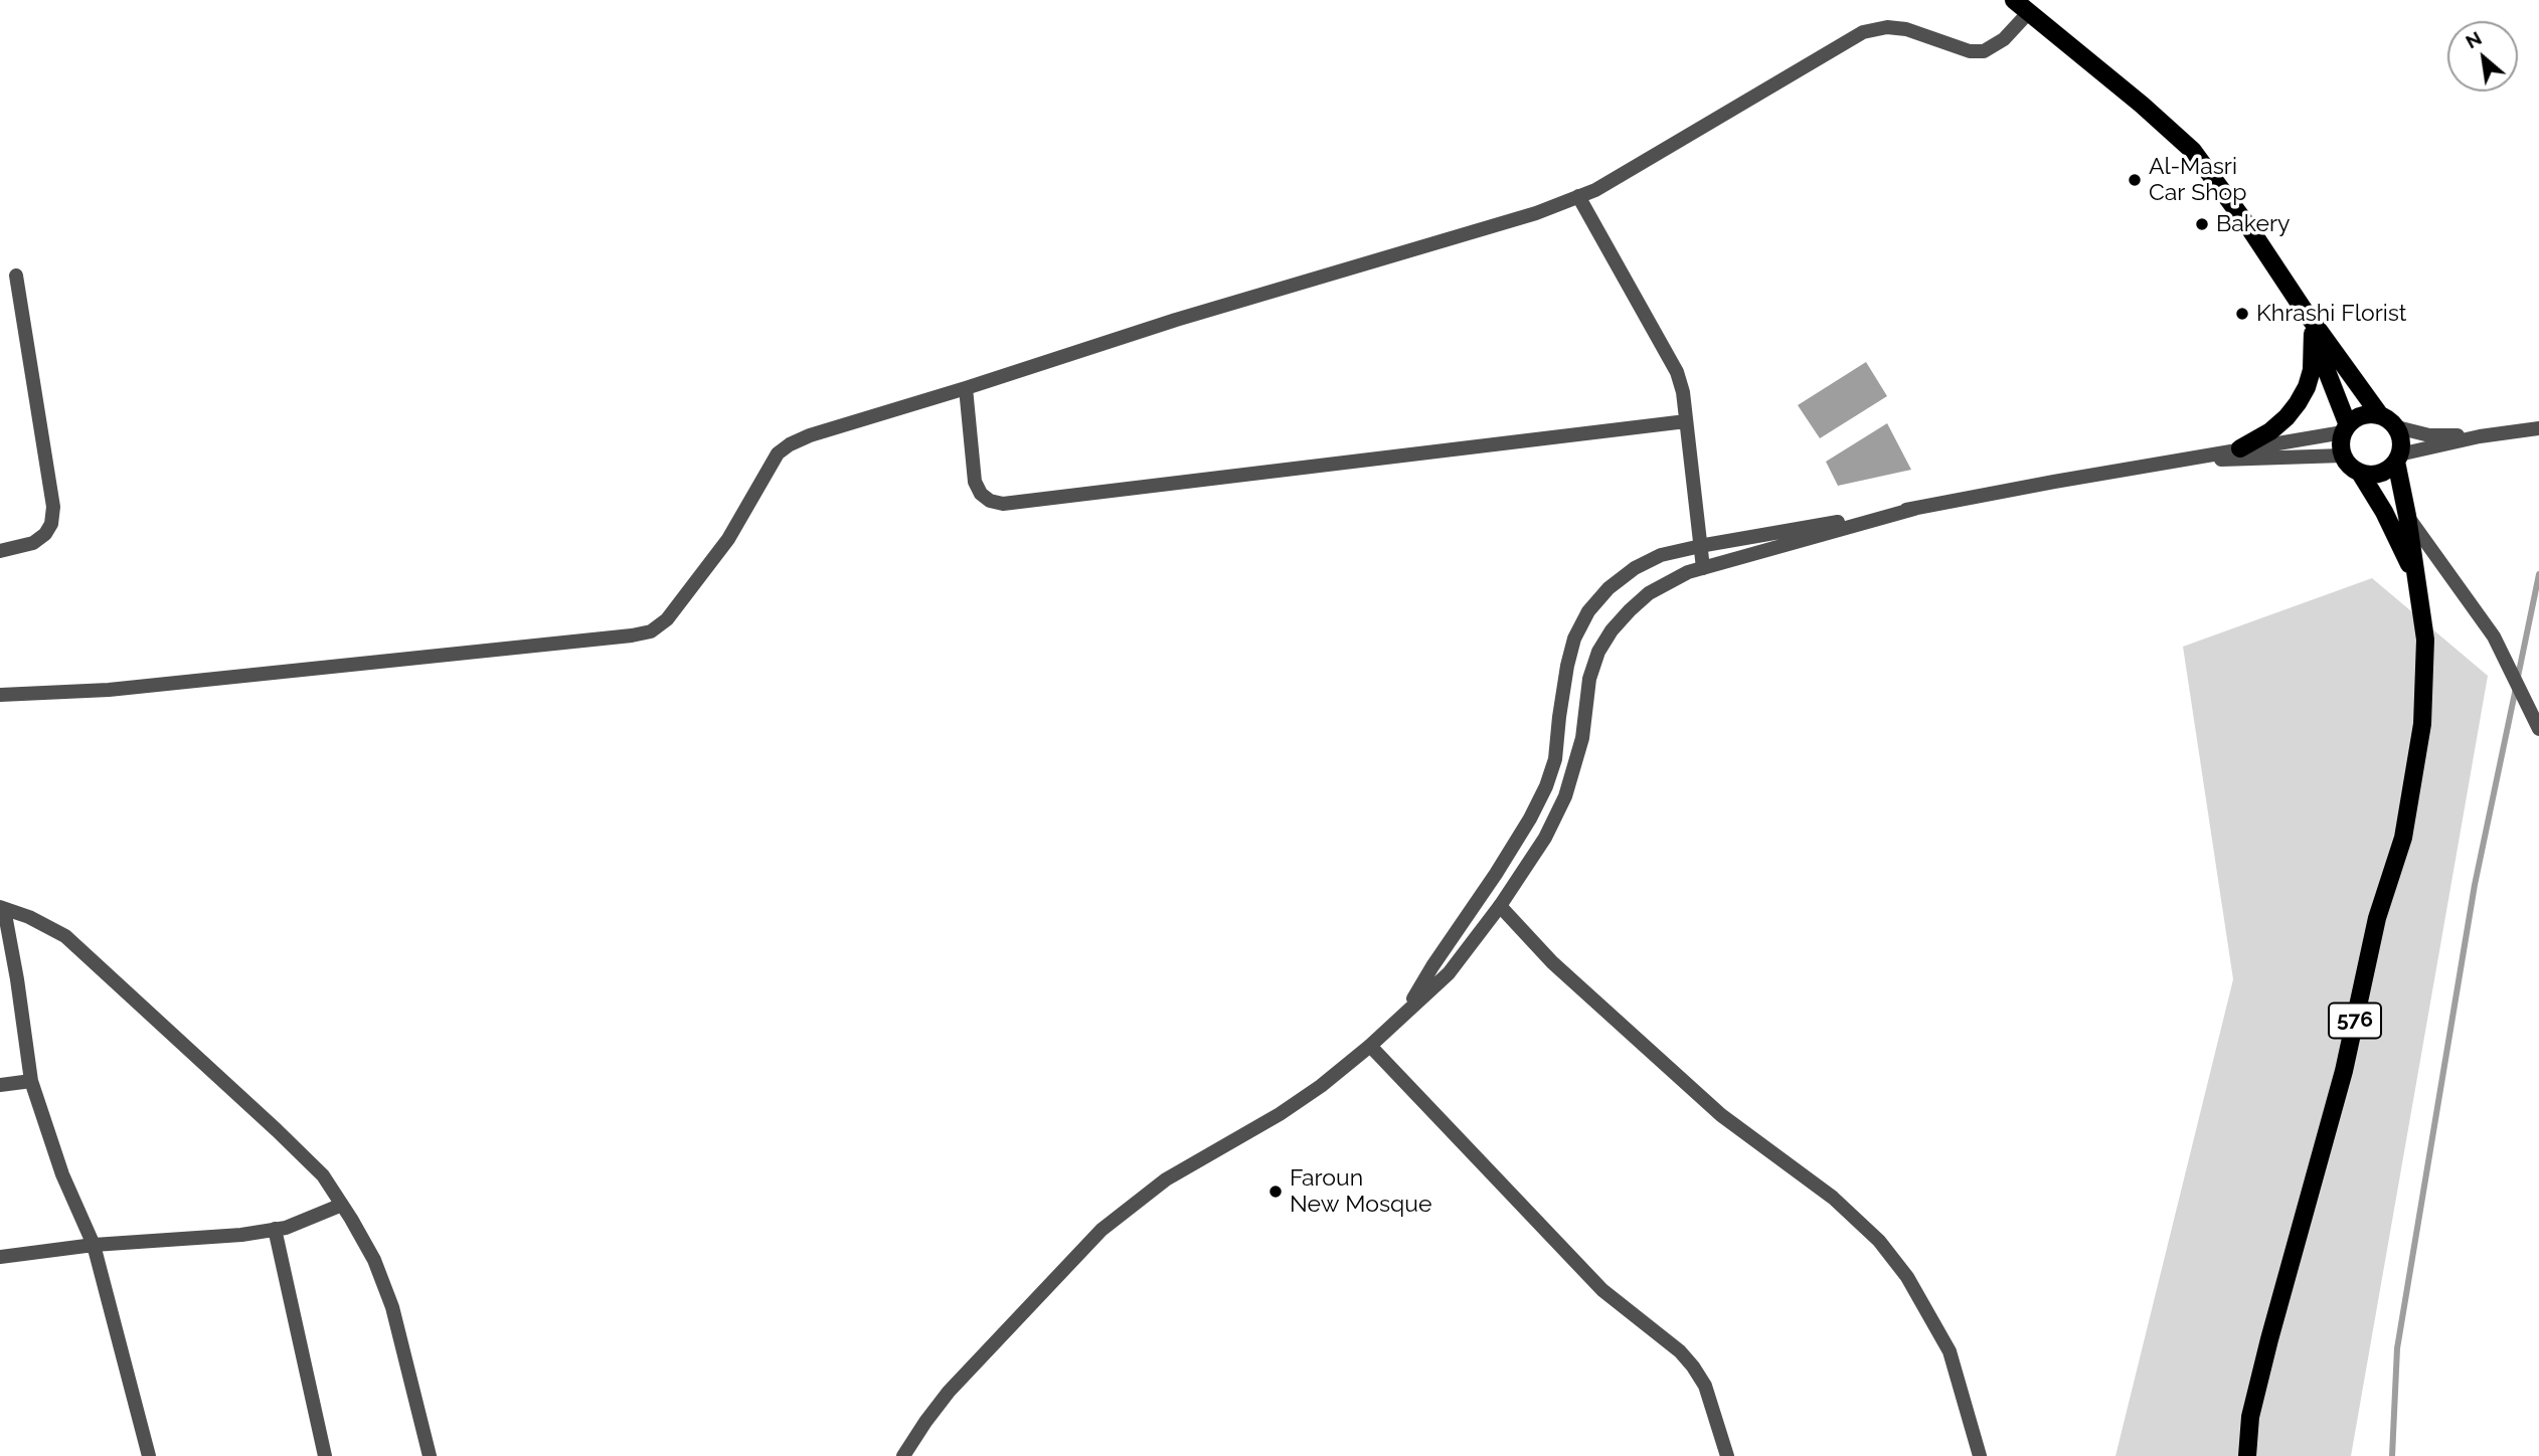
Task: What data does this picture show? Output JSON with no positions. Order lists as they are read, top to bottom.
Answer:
{
  "streets": {
    "main road": ["576"]
  },
  "places": [
    "Al-Masri Car Shop",
    "Bakery",
    "Khrashi Florist",
    "Faroun New Mosque"
  ],
  "north": "top left"
}
